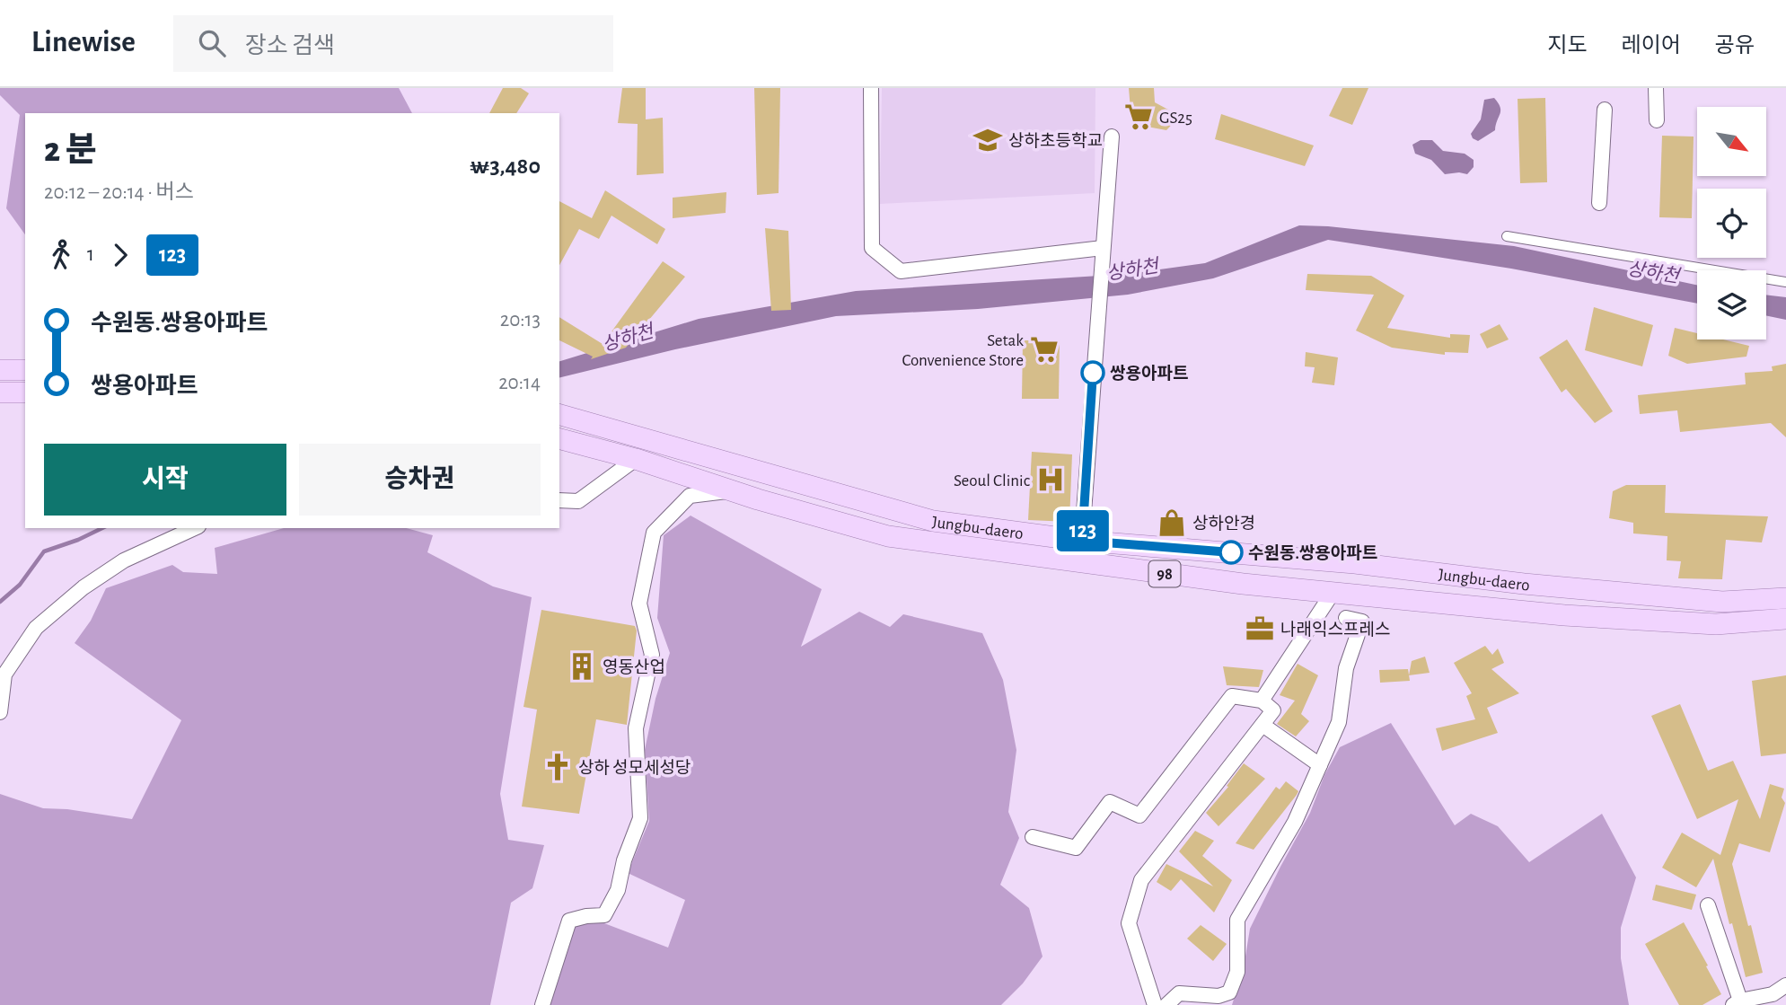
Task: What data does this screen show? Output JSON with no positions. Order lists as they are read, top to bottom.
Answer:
{
  "streets": {
    "main road": ["Jungbu-daero", "98"]
  },
  "water": ["상하천"],
  "places": {
    "supermarket": ["GS25", "Setak Convenience Store"],
    "school or university": ["상하초등학교"],
    "other": ["쌍용아파트", "수원동.쌍용아파트"],
    "hospital": ["Seoul Clinic"],
    "shop": ["상하안경"],
    "office": ["나래익스프레스"],
    "building": ["영동산업"],
    "church": ["상하 성모세성당"]
  },
  "lines": ["bus line 123"],
  "north": "bottom right",
  "page": {
    "header": "Linewise",
    "search": "장소 검색",
    "nav": ["지도", "레이어", "공유"],
    "on_map": "123",
    "heading": ["2 분", "20:12 – 20:14 · 버스", "₩3,480"],
    "legs": ["1", "123"],
    "list": [
      {
        "name": "수원동.쌍용아파트",
        "value": "20:13"
      },
      {
        "name": "쌍용아파트",
        "value": "20:14"
      }
    ],
    "buttons": ["시작", "승차권"]
  }
}
